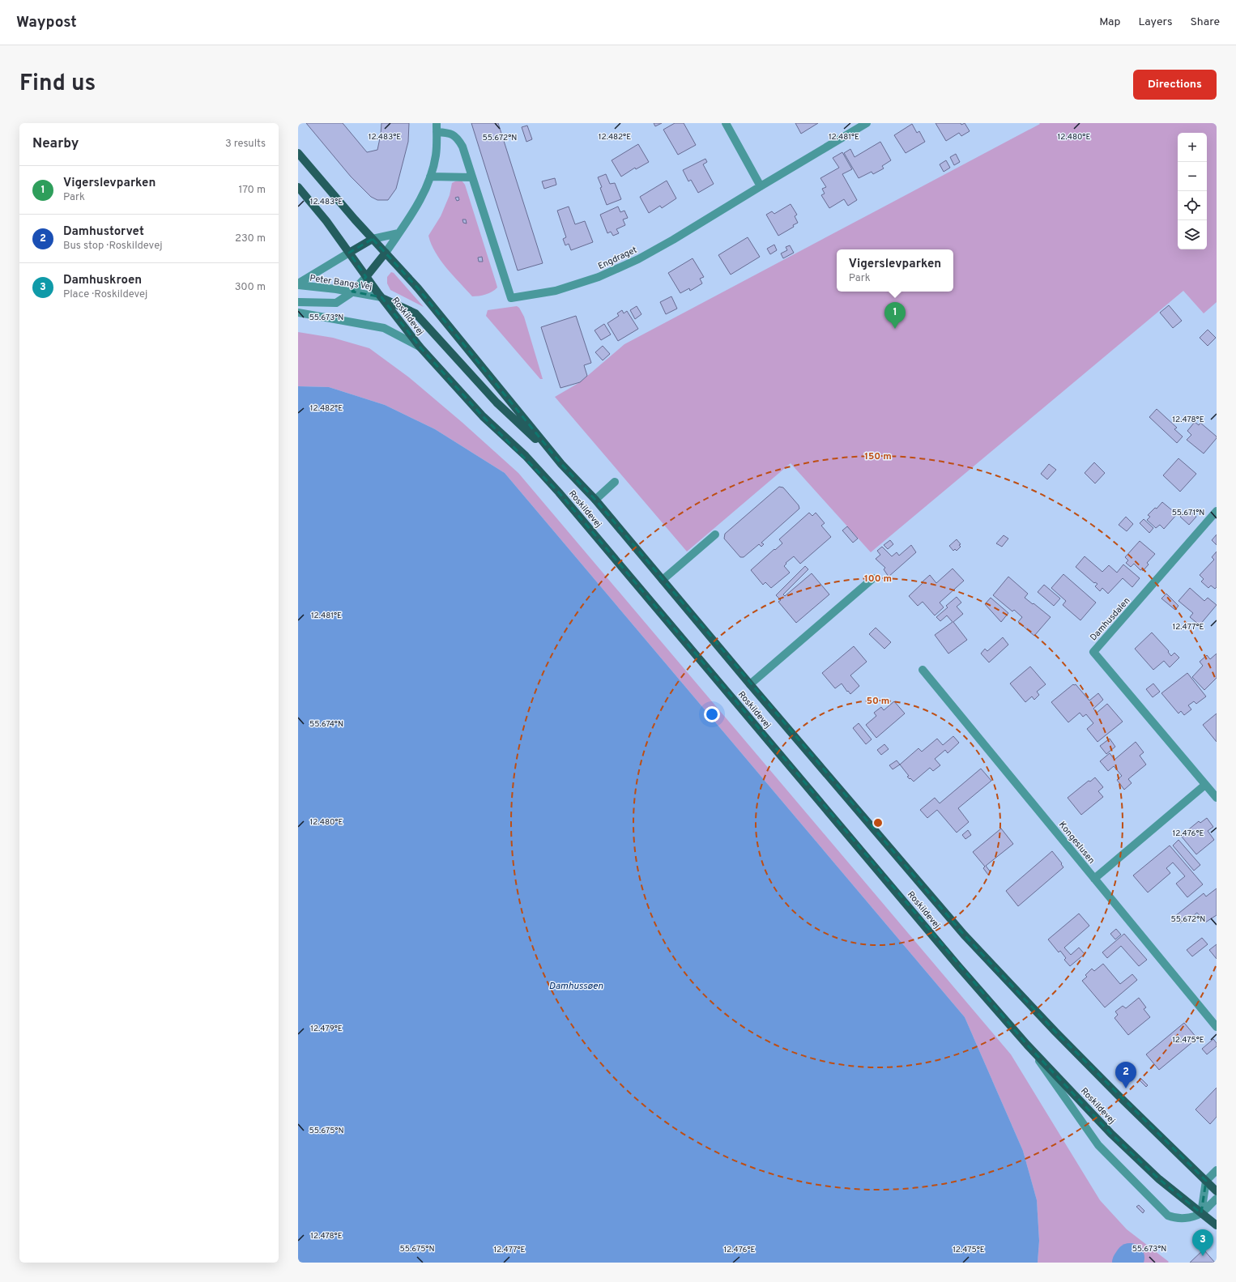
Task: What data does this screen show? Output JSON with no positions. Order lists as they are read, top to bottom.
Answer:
{
  "streets": {
    "main road": ["Roskildevej"],
    "street": [
      "Engdraget",
      "Peter Bangs Vej",
      "Damhusdalen",
      "Kongeslusen"
    ]
  },
  "crossings": [
    ["Peter Bangs Vej", "Roskildevej"]
  ],
  "water": ["Damhussøen"],
  "page": {
    "header": "Waypost",
    "nav": ["Map", "Layers", "Share"],
    "title": "Find us",
    "buttons": "Directions",
    "heading": ["Nearby", "3 results"],
    "map_buttons": ["+", "−"],
    "list": [
      {
        "mark": "1",
        "name": "Vigerslevparken",
        "note": "Park",
        "value": "170 m"
      },
      {
        "mark": "2",
        "name": "Damhustorvet",
        "note": "Bus stop · Roskildevej",
        "value": "230 m"
      },
      {
        "mark": "3",
        "name": "Damhuskroen",
        "note": "Place · Roskildevej",
        "value": "300 m"
      }
    ],
    "popup": ["Vigerslevparken", "Park"],
    "pins": ["1", "2", "3"]
  },
  "coordinates": [
    "12.483°E",
    "12.481°E",
    "12.480°E",
    "12.482°E",
    "55.672°N",
    "55.673°N",
    "12.478°E",
    "55.671°N",
    "12.477°E",
    "55.674°N",
    "12.476°E",
    "12.479°E",
    "12.475°E",
    "55.675°N"
  ],
  "rings": ["150 m", "100 m", "50 m"]
}
